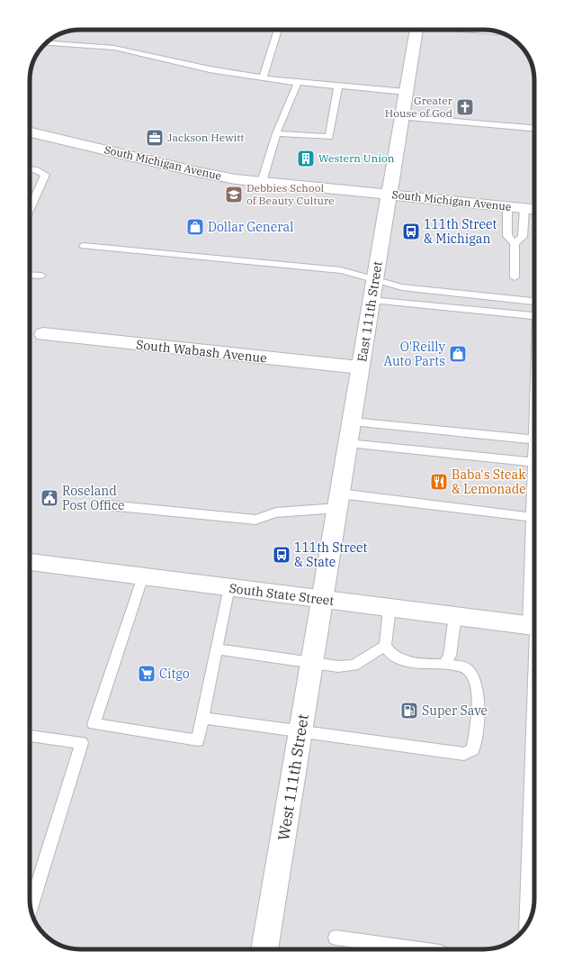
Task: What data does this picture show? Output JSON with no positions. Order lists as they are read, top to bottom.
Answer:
{
  "streets": {
    "main road": [
      "South Michigan Avenue",
      "East 111th Street",
      "South Wabash Avenue",
      "South State Street",
      "West 111th Street"
    ]
  },
  "crossings": [
    ["South Michigan Avenue", "East 111th Street"],
    ["East 111th Street", "South Wabash Avenue"],
    ["East 111th Street", "South State Street"],
    ["East 111th Street", "West 111th Street"],
    ["South State Street", "West 111th Street"]
  ],
  "places": {
    "church": ["Greater House of God"],
    "office": ["Jackson Hewitt"],
    "building": ["Western Union"],
    "school or university": ["Debbies School of Beauty Culture"],
    "shop": ["Dollar General", "O'Reilly Auto Parts"],
    "bus stop": ["111th Street & Michigan", "111th Street & State"],
    "restaurant": ["Baba's Steak & Lemonade"],
    "public building": ["Roseland Post Office"],
    "supermarket": ["Citgo"],
    "fuel station": ["Super Save"]
  }
}
